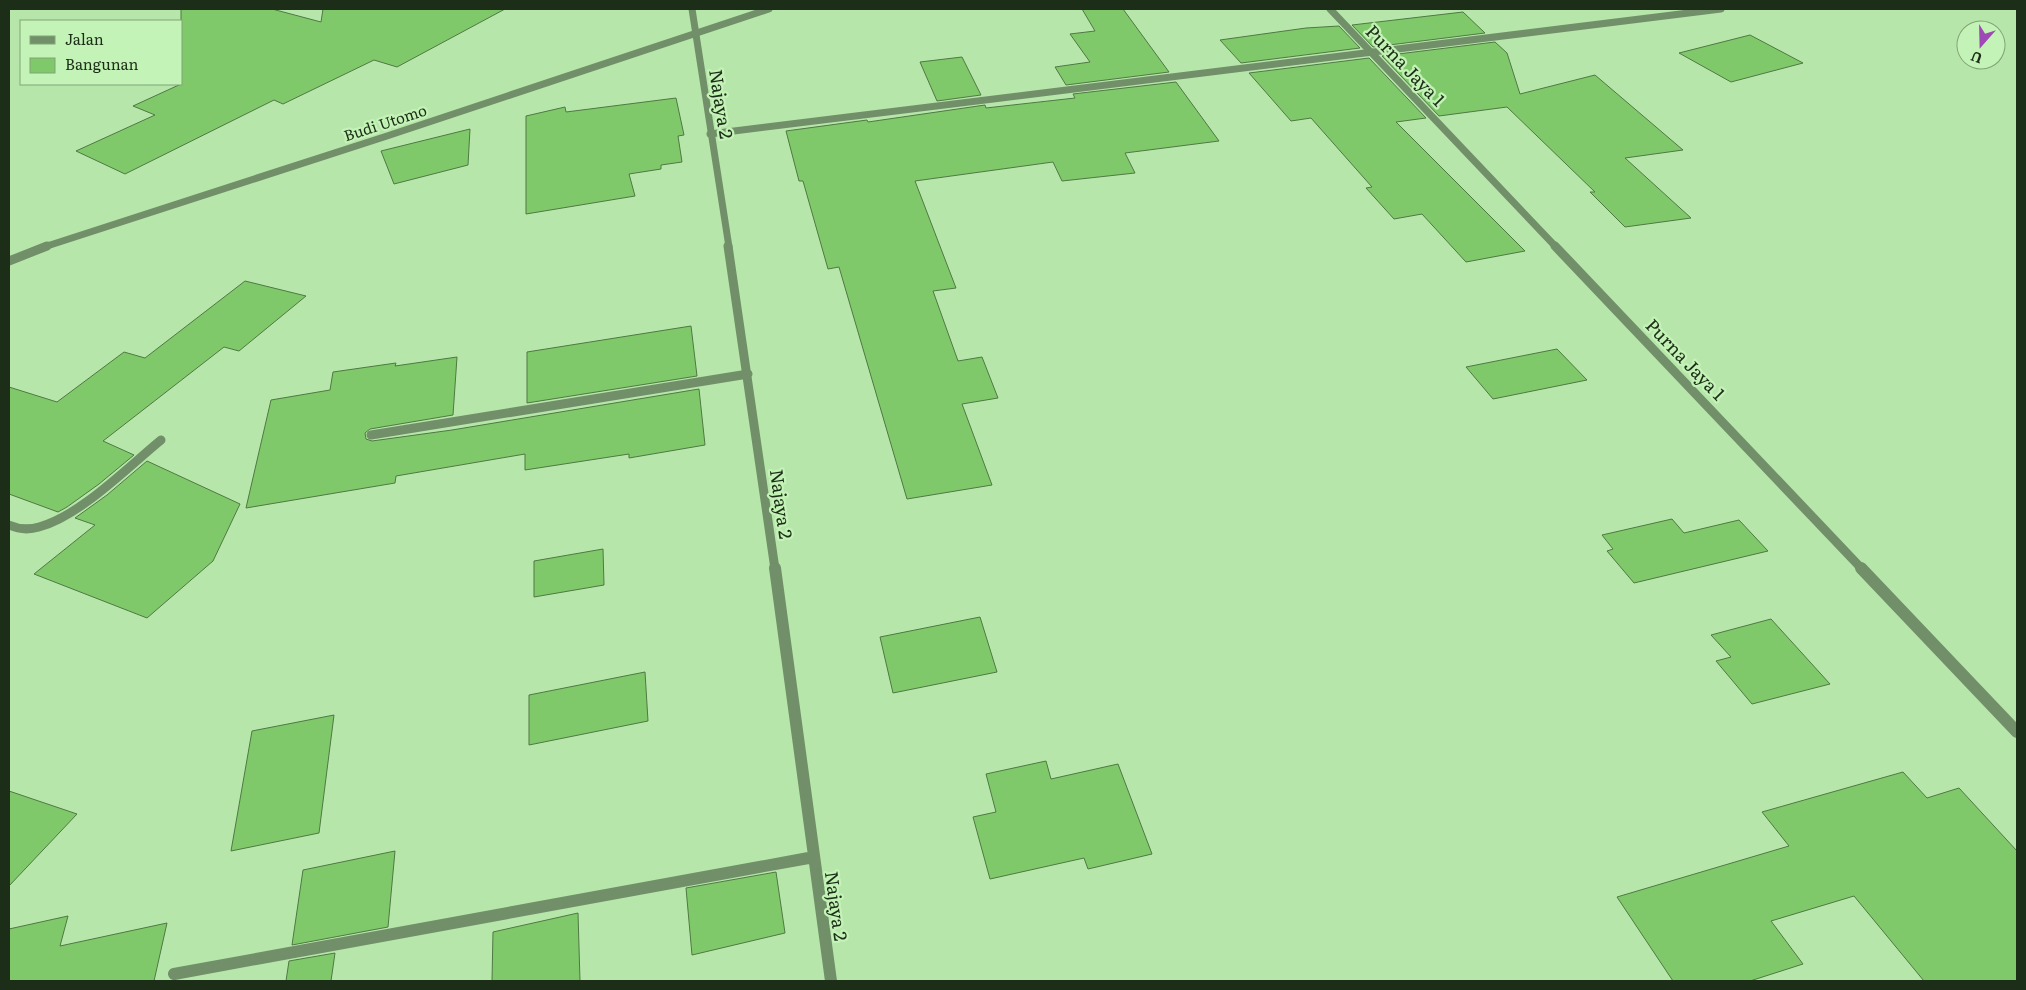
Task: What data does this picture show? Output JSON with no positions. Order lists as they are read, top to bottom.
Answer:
{
  "streets": {
    "street": ["Purna Jaya 1", "Najaya 2", "Budi Utomo"]
  },
  "crossings": [
    ["Najaya 2", "Budi Utomo"]
  ],
  "legend": ["Jalan", "Bangunan"],
  "north": "bottom"
}
